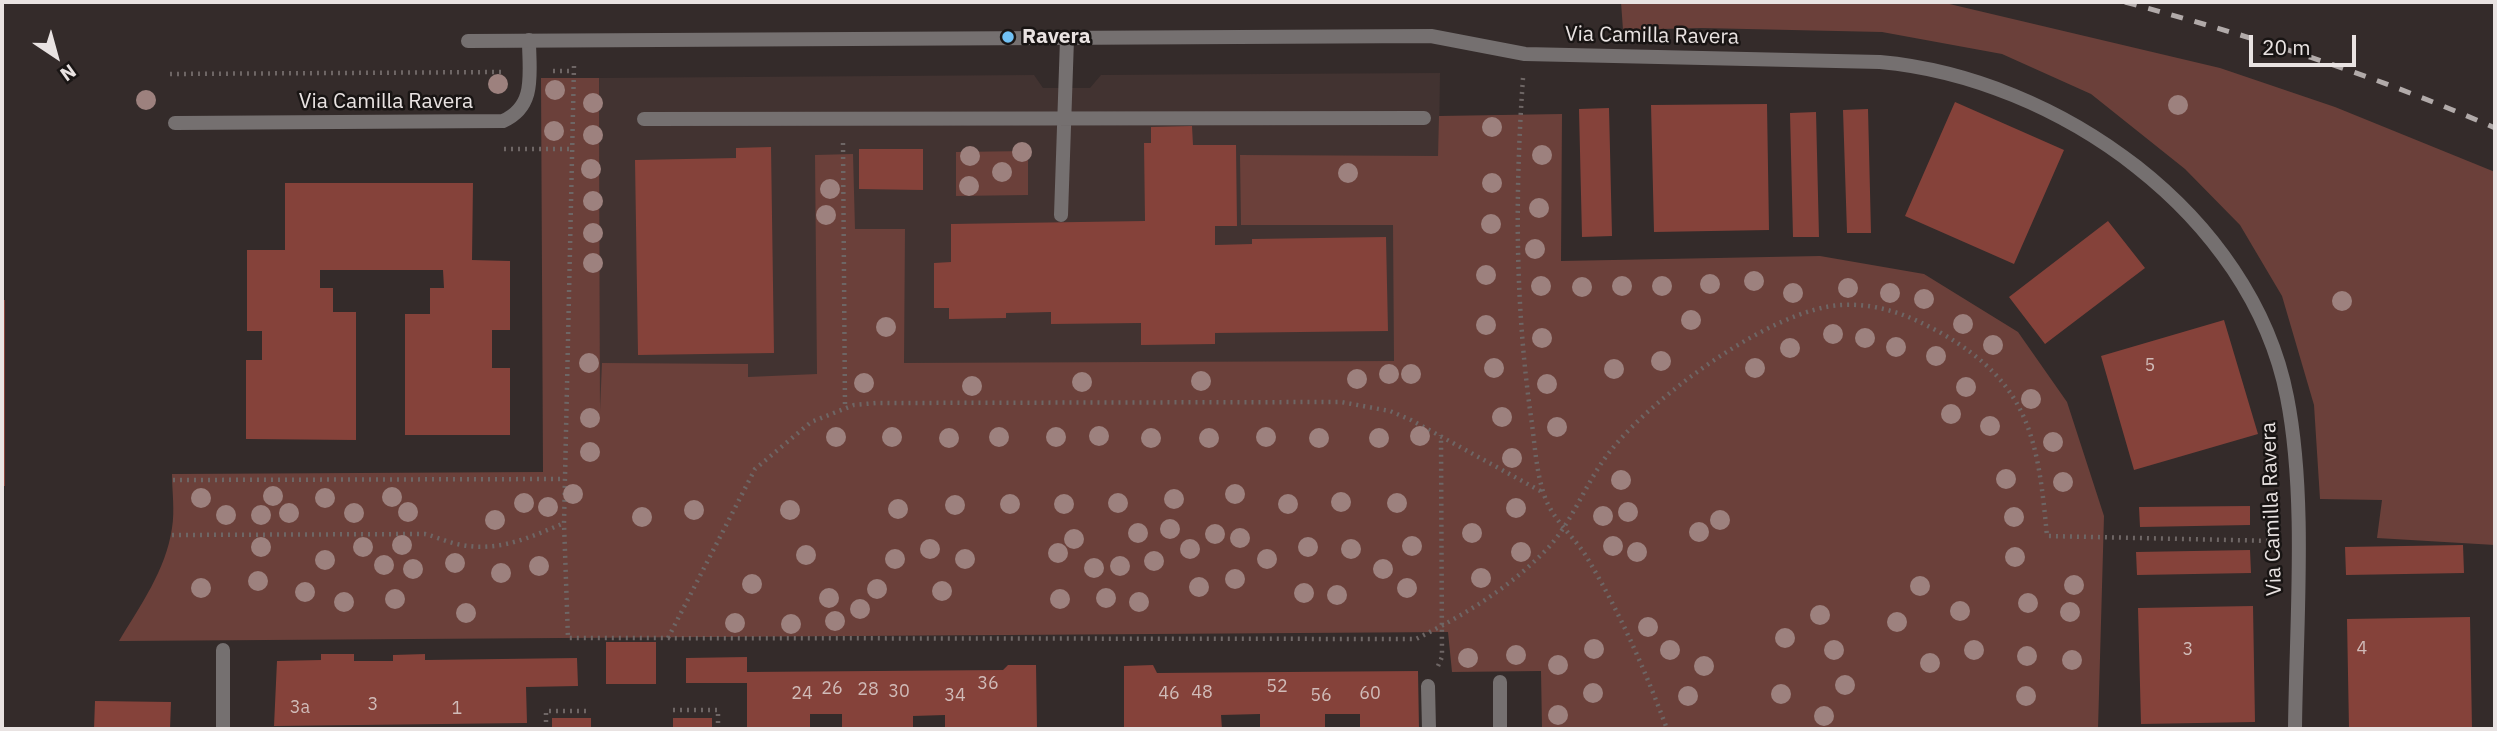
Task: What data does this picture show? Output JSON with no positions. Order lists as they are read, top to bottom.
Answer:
{
  "streets": {
    "street": ["Via Camilla Ravera"]
  },
  "places": ["Ravera"],
  "house_numbers": [
    "5",
    "4",
    "3",
    "36",
    "52",
    "26",
    "28",
    "30",
    "48",
    "24",
    "46",
    "60",
    "34",
    "56",
    "3",
    "3a",
    "1"
  ],
  "scale_bar": "20 m",
  "north": "bottom right"
}
